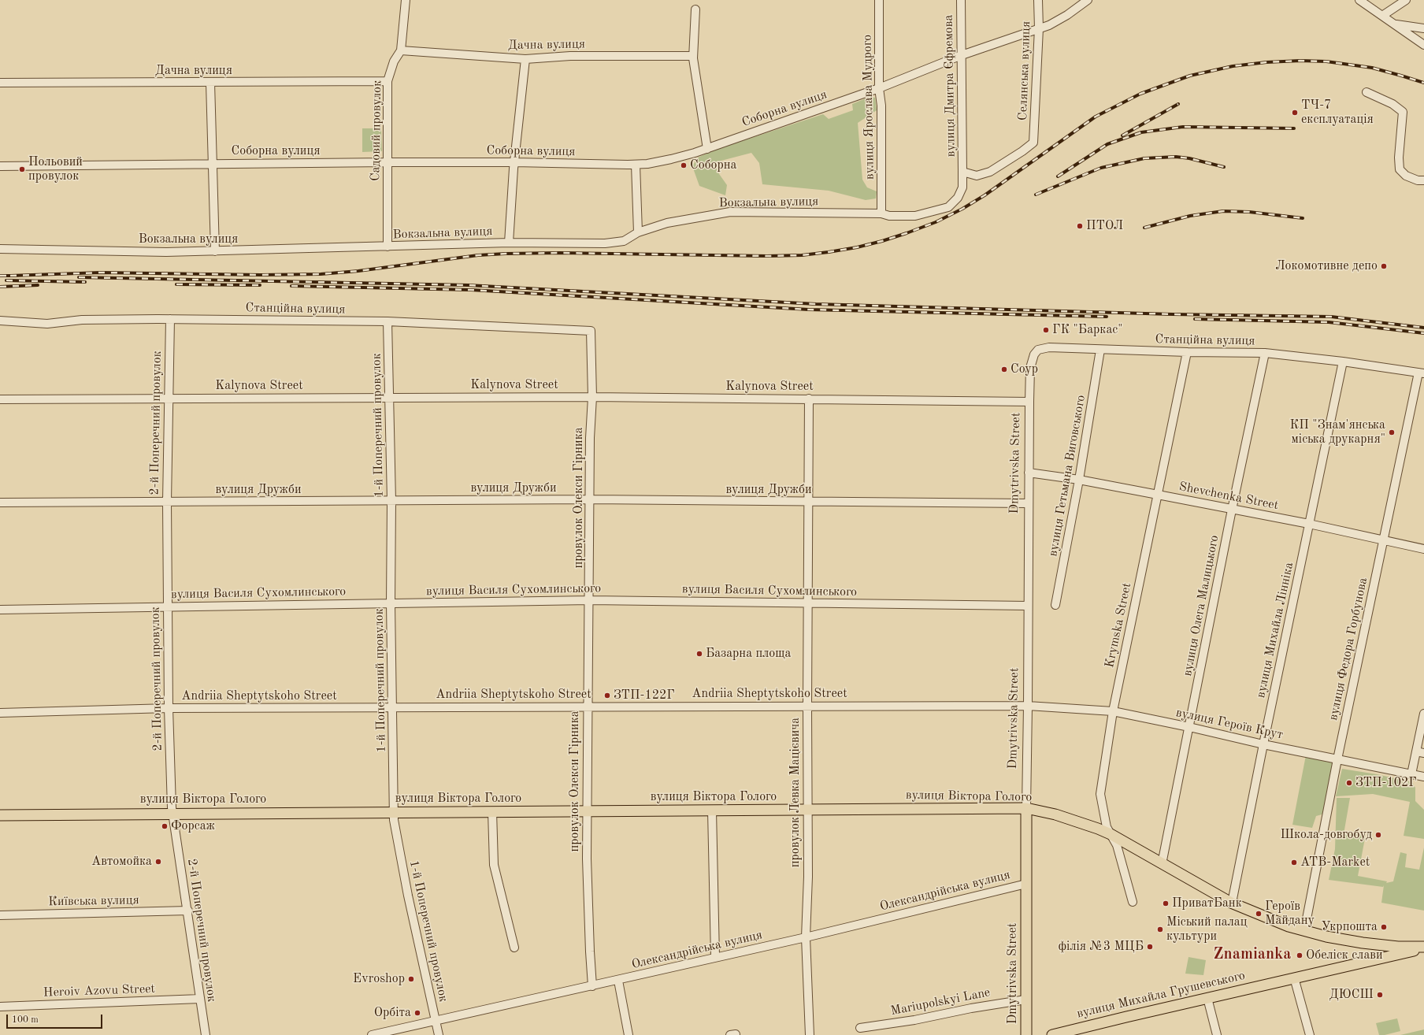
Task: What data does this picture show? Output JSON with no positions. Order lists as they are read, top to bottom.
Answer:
{
  "streets": {
    "main road": ["Dmytrivska Street", "вулиця Віктора Голого", "вулиця Михайла Грушевського"],
    "street": [
      "Дачна вулиця",
      "Селянська вулиця",
      "вулиця Дмитра Єфремова",
      "вулиця Ярослава Мудрого",
      "Соборна вулиця",
      "Садовий провулок",
      "Вокзальна вулиця",
      "Станційна вулиця",
      "Kalynova Street",
      "2-й Поперечний провулок",
      "1-й Поперечний провулок",
      "вулиця Гетьмана Виговського",
      "вулиця Дружби",
      "Shevchenka Street",
      "провулок Олекси Гірника",
      "вулиця Василя Сухомлинського",
      "вулиця Олега Малицького",
      "Krymska Street",
      "вулиця Михайла Лінніка",
      "вулиця Федора Горбунова",
      "Andriia Sheptytskoho Street",
      "вулиця Героїв Крут",
      "провулок Левка Мацієвича",
      "Олександрійська вулиця",
      "Київська вулиця",
      "Heroiv Azovu Street",
      "Mariupolskyi Lane"
    ]
  },
  "crossings": [
    ["Дачна вулиця", "Садовий провулок"],
    ["Селянська вулиця", "вулиця Дмитра Єфремова"],
    ["Селянська вулиця", "Соборна вулиця"],
    ["вулиця Дмитра Єфремова", "вулиця Ярослава Мудрого"],
    ["вулиця Дмитра Єфремова", "Соборна вулиця"],
    ["вулиця Дмитра Єфремова", "Вокзальна вулиця"],
    ["вулиця Ярослава Мудрого", "Соборна вулиця"],
    ["вулиця Ярослава Мудрого", "Вокзальна вулиця"],
    ["Соборна вулиця", "Садовий провулок"],
    ["Садовий провулок", "Вокзальна вулиця"],
    ["Станційна вулиця", "Kalynova Street"],
    ["Станційна вулиця", "2-й Поперечний провулок"],
    ["Станційна вулиця", "1-й Поперечний провулок"],
    ["Станційна вулиця", "Dmytrivska Street"],
    ["Станційна вулиця", "вулиця Гетьмана Виговського"],
    ["Станційна вулиця", "провулок Олекси Гірника"],
    ["Станційна вулиця", "вулиця Олега Малицького"],
    ["Станційна вулиця", "Krymska Street"],
    ["Станційна вулиця", "вулиця Михайла Лінніка"],
    ["Станційна вулиця", "вулиця Федора Горбунова"],
    ["Kalynova Street", "2-й Поперечний провулок"],
    ["Kalynova Street", "1-й Поперечний провулок"],
    ["Kalynova Street", "Dmytrivska Street"],
    ["Kalynova Street", "провулок Олекси Гірника"],
    ["Kalynova Street", "провулок Левка Мацієвича"],
    ["2-й Поперечний провулок", "вулиця Дружби"],
    ["2-й Поперечний провулок", "вулиця Василя Сухомлинського"],
    ["2-й Поперечний провулок", "Andriia Sheptytskoho Street"],
    ["2-й Поперечний провулок", "вулиця Віктора Голого"],
    ["2-й Поперечний провулок", "Київська вулиця"],
    ["2-й Поперечний провулок", "Heroiv Azovu Street"],
    ["1-й Поперечний провулок", "вулиця Дружби"],
    ["1-й Поперечний провулок", "вулиця Василя Сухомлинського"],
    ["1-й Поперечний провулок", "Andriia Sheptytskoho Street"],
    ["1-й Поперечний провулок", "вулиця Віктора Голого"],
    ["1-й Поперечний провулок", "Олександрійська вулиця"],
    ["Dmytrivska Street", "вулиця Дружби"],
    ["Dmytrivska Street", "Shevchenka Street"],
    ["Dmytrivska Street", "вулиця Василя Сухомлинського"],
    ["Dmytrivska Street", "Andriia Sheptytskoho Street"],
    ["Dmytrivska Street", "вулиця Героїв Крут"],
    ["Dmytrivska Street", "вулиця Віктора Голого"],
    ["Dmytrivska Street", "Олександрійська вулиця"],
    ["Dmytrivska Street", "Mariupolskyi Lane"],
    ["вулиця Гетьмана Виговського", "Shevchenka Street"],
    ["вулиця Дружби", "провулок Олекси Гірника"],
    ["вулиця Дружби", "провулок Левка Мацієвича"],
    ["Shevchenka Street", "вулиця Олега Малицького"],
    ["Shevchenka Street", "Krymska Street"],
    ["Shevchenka Street", "вулиця Михайла Лінніка"],
    ["Shevchenka Street", "вулиця Федора Горбунова"],
    ["провулок Олекси Гірника", "вулиця Василя Сухомлинського"],
    ["провулок Олекси Гірника", "Andriia Sheptytskoho Street"],
    ["провулок Олекси Гірника", "вулиця Віктора Голого"],
    ["провулок Олекси Гірника", "Олександрійська вулиця"],
    ["вулиця Василя Сухомлинського", "провулок Левка Мацієвича"],
    ["вулиця Олега Малицького", "вулиця Героїв Крут"],
    ["вулиця Олега Малицького", "вулиця Віктора Голого"],
    ["Krymska Street", "вулиця Героїв Крут"],
    ["Krymska Street", "вулиця Віктора Голого"],
    ["вулиця Михайла Лінніка", "вулиця Героїв Крут"],
    ["вулиця Михайла Лінніка", "вулиця Віктора Голого"],
    ["вулиця Федора Горбунова", "вулиця Героїв Крут"],
    ["вулиця Федора Горбунова", "вулиця Віктора Голого"],
    ["Andriia Sheptytskoho Street", "вулиця Героїв Крут"],
    ["Andriia Sheptytskoho Street", "провулок Левка Мацієвича"],
    ["провулок Левка Мацієвича", "вулиця Віктора Голого"],
    ["провулок Левка Мацієвича", "Олександрійська вулиця"],
    ["вулиця Віктора Голого", "вулиця Михайла Грушевського"]
  ],
  "districts": ["Znamianka"],
  "places": [
    "ТЧ-7 експлуатація",
    "Соборна",
    "Польовий провулок",
    "ПТОЛ",
    "Локомотивне депо",
    "ГК \"Баркас\"",
    "Соур",
    "КП \"Знам'янська міська друкарня\"",
    "Базарна площа",
    "ЗТП-122Г",
    "ЗТП-102Г",
    "Форсаж",
    "Школа-довгобуд",
    "Автомойка",
    "ATB-Market",
    "ПриватБанк",
    "Героїв Майдану",
    "Укрпошта",
    "Міський палац культури",
    "філія №3 МЦБ",
    "Обеліск слави",
    "Evroshop",
    "ДЮСШ",
    "Орбіта"
  ],
  "scale_bar": "100 m"
}
